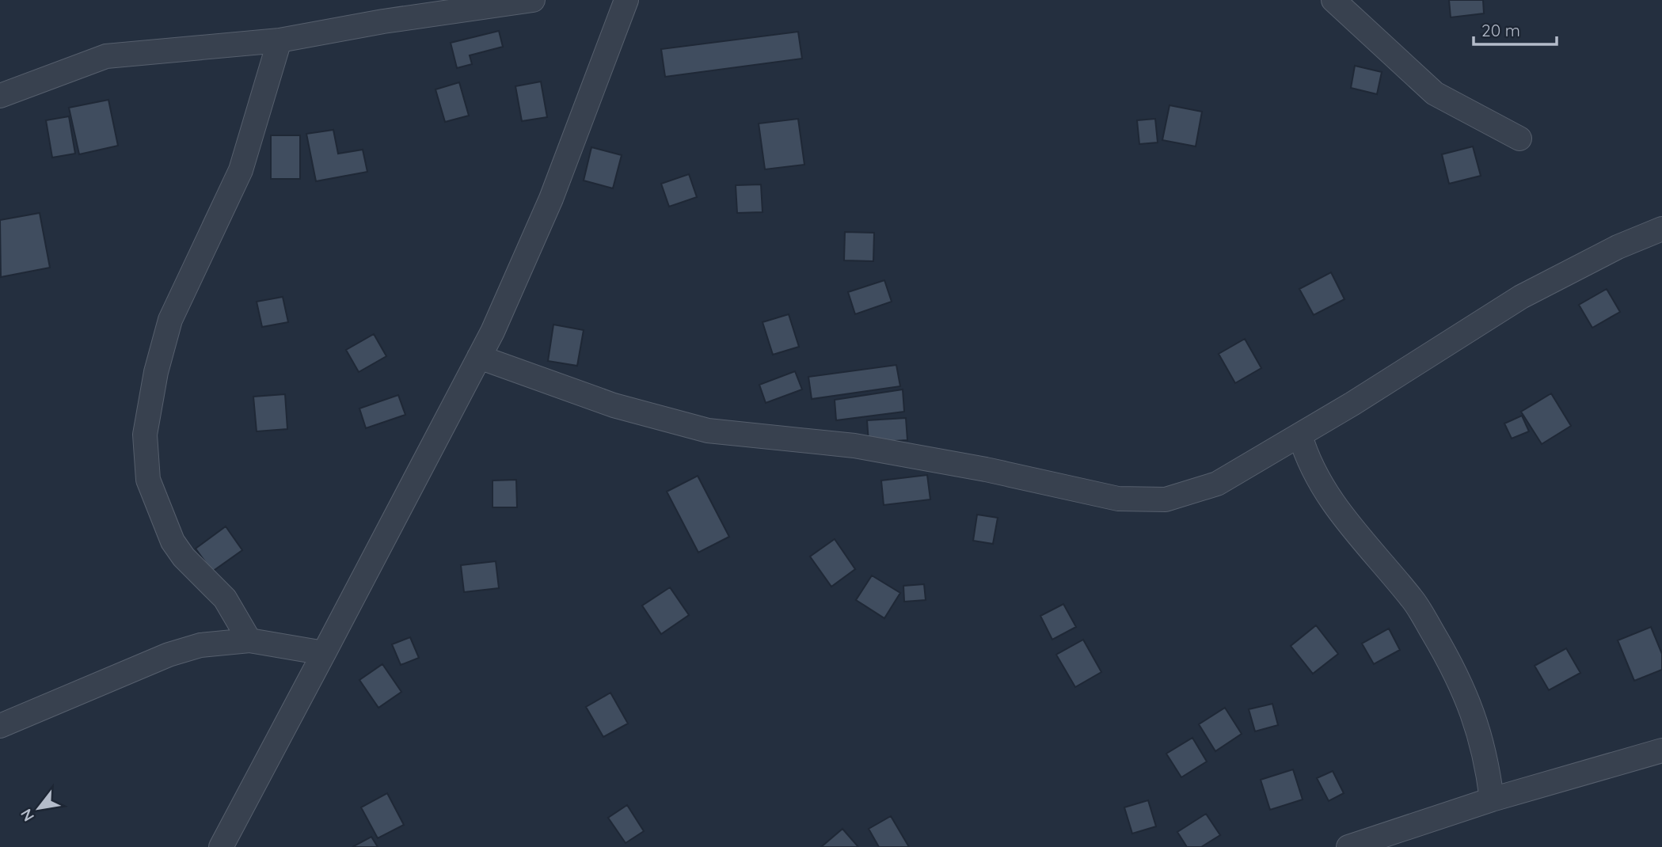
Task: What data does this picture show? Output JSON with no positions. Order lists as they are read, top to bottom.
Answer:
{
  "scale_bar": "20 m",
  "north": "bottom left"
}
